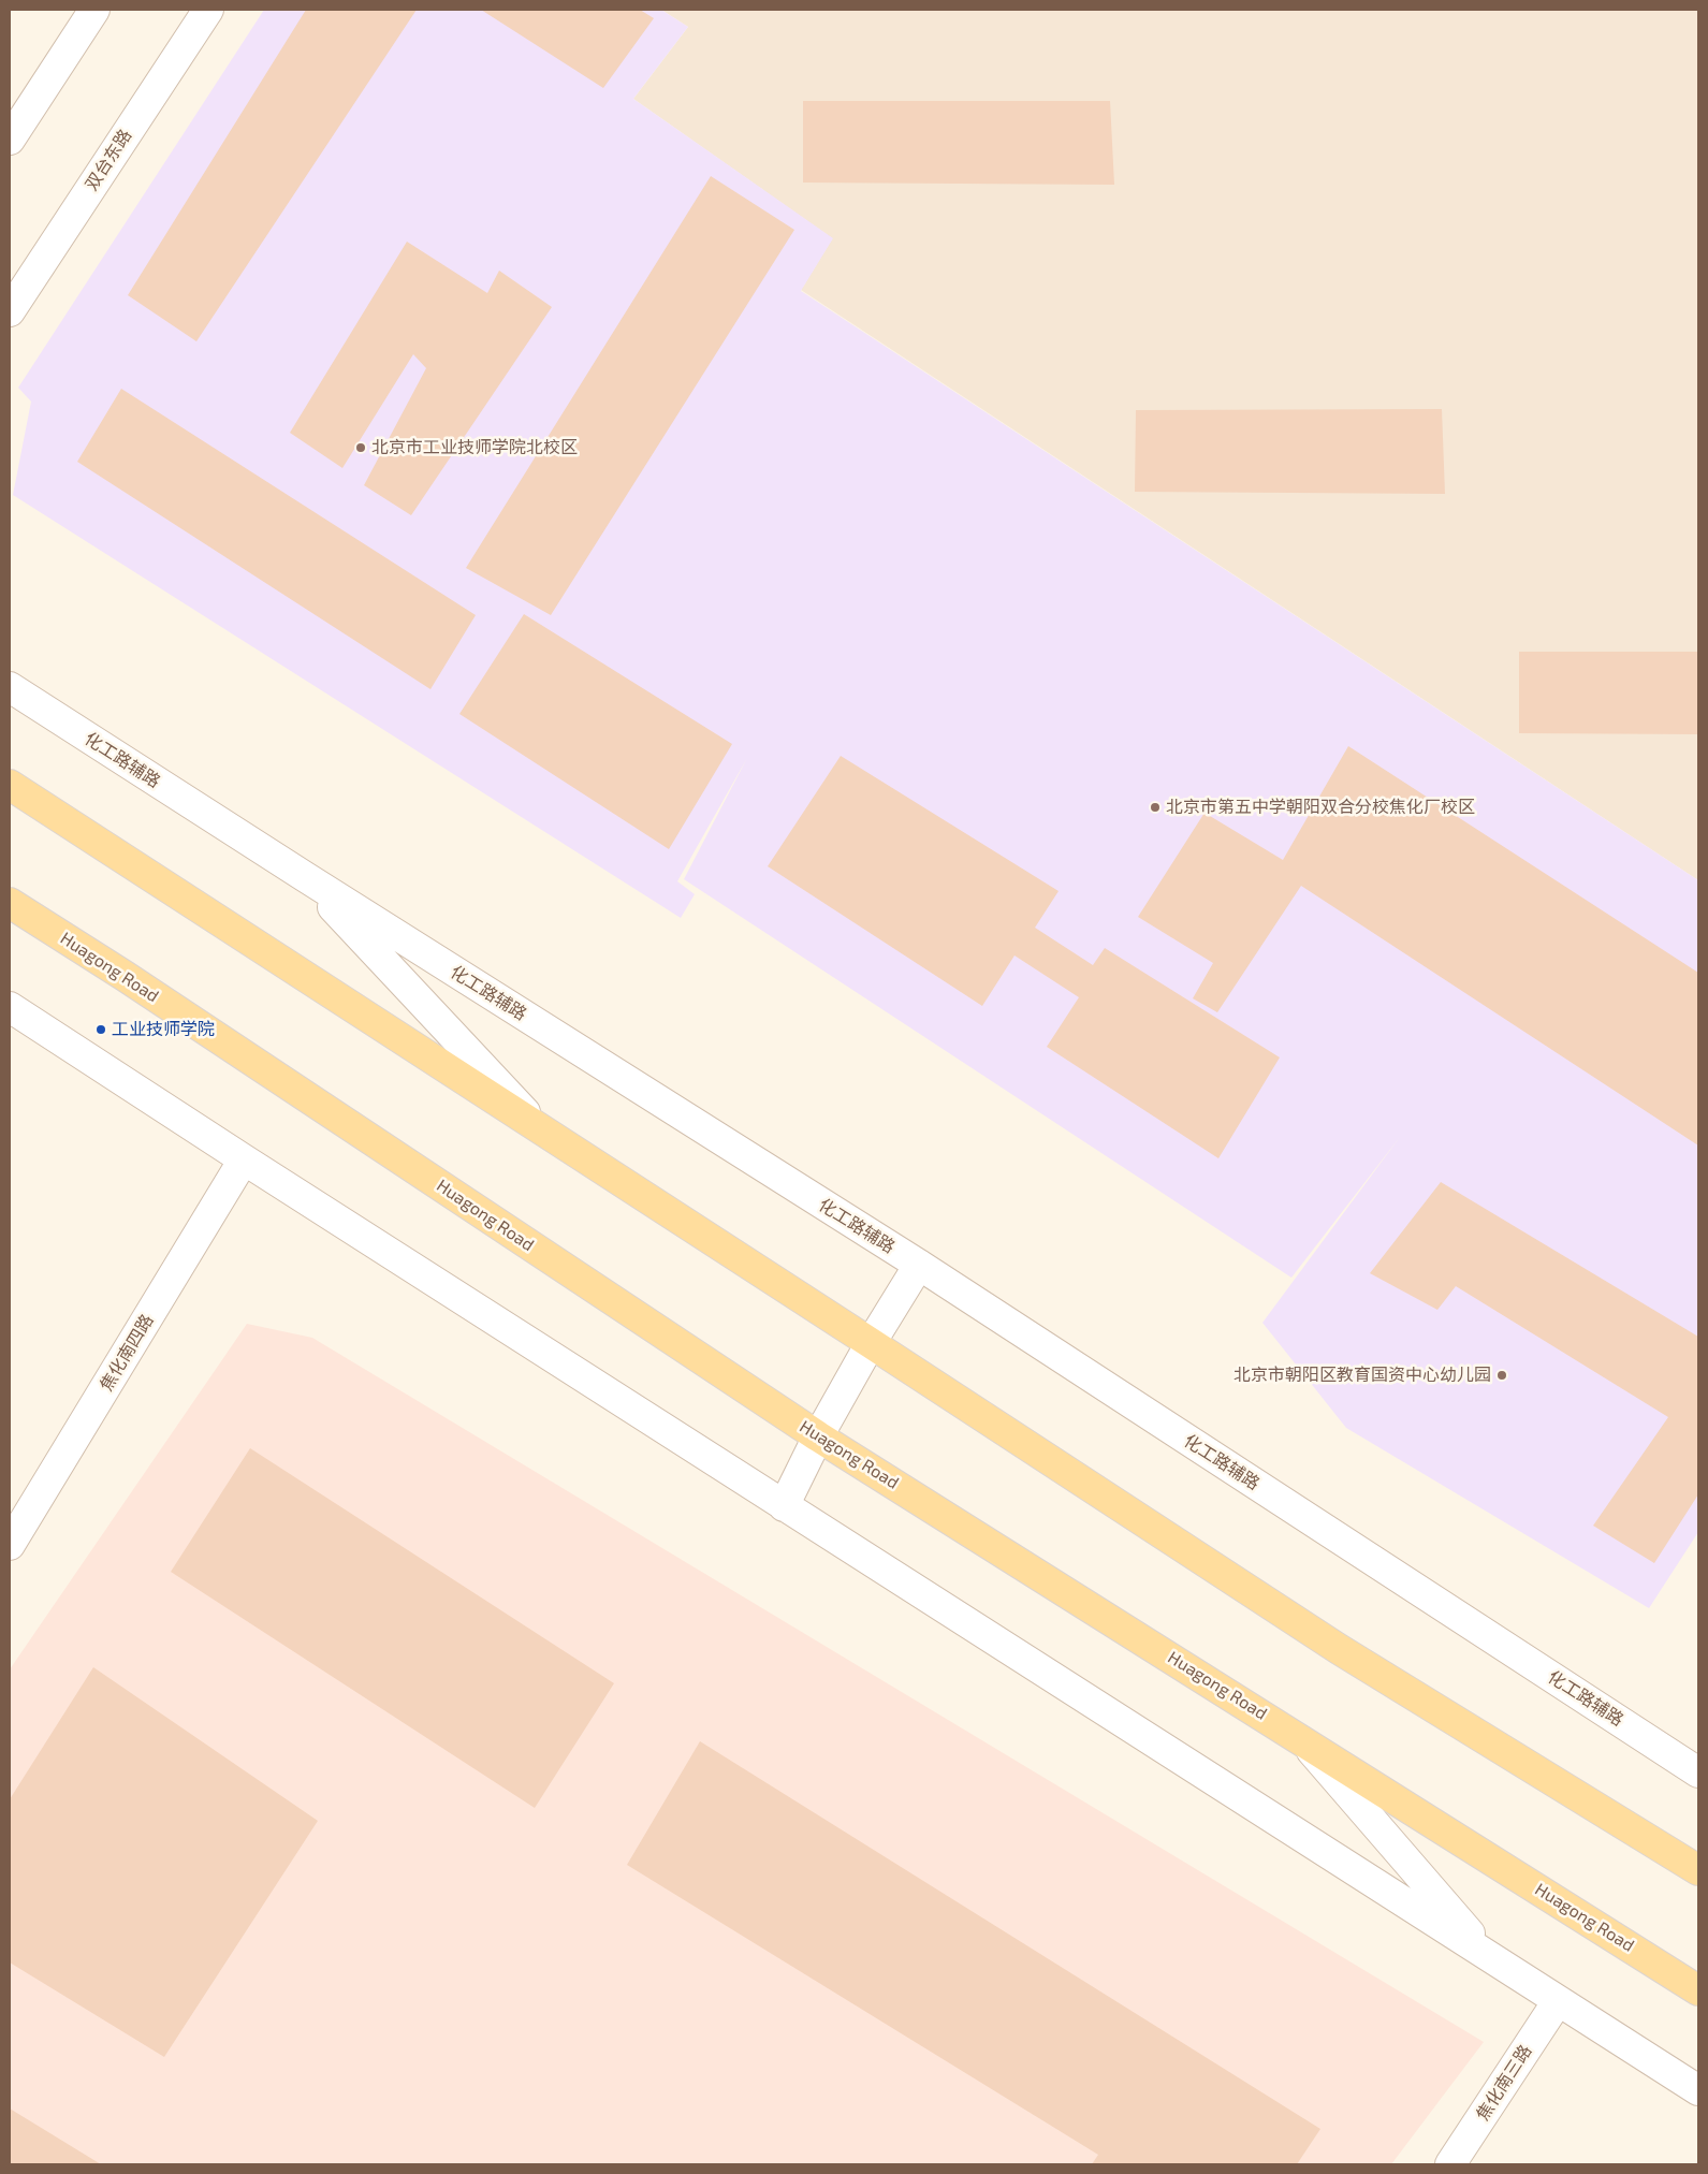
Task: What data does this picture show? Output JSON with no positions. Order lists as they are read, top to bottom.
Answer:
{
  "streets": {
    "main road": ["Huagong Road"],
    "street": [
      "双台东路",
      "化工路辅路",
      "焦化南四路",
      "焦化南三路"
    ]
  },
  "places": [
    "北京市工业技师学院北校区",
    "北京市第五中学朝阳双合分校焦化厂校区",
    "工业技师学院",
    "北京市朝阳区教育国资中心幼儿园"
  ]
}
